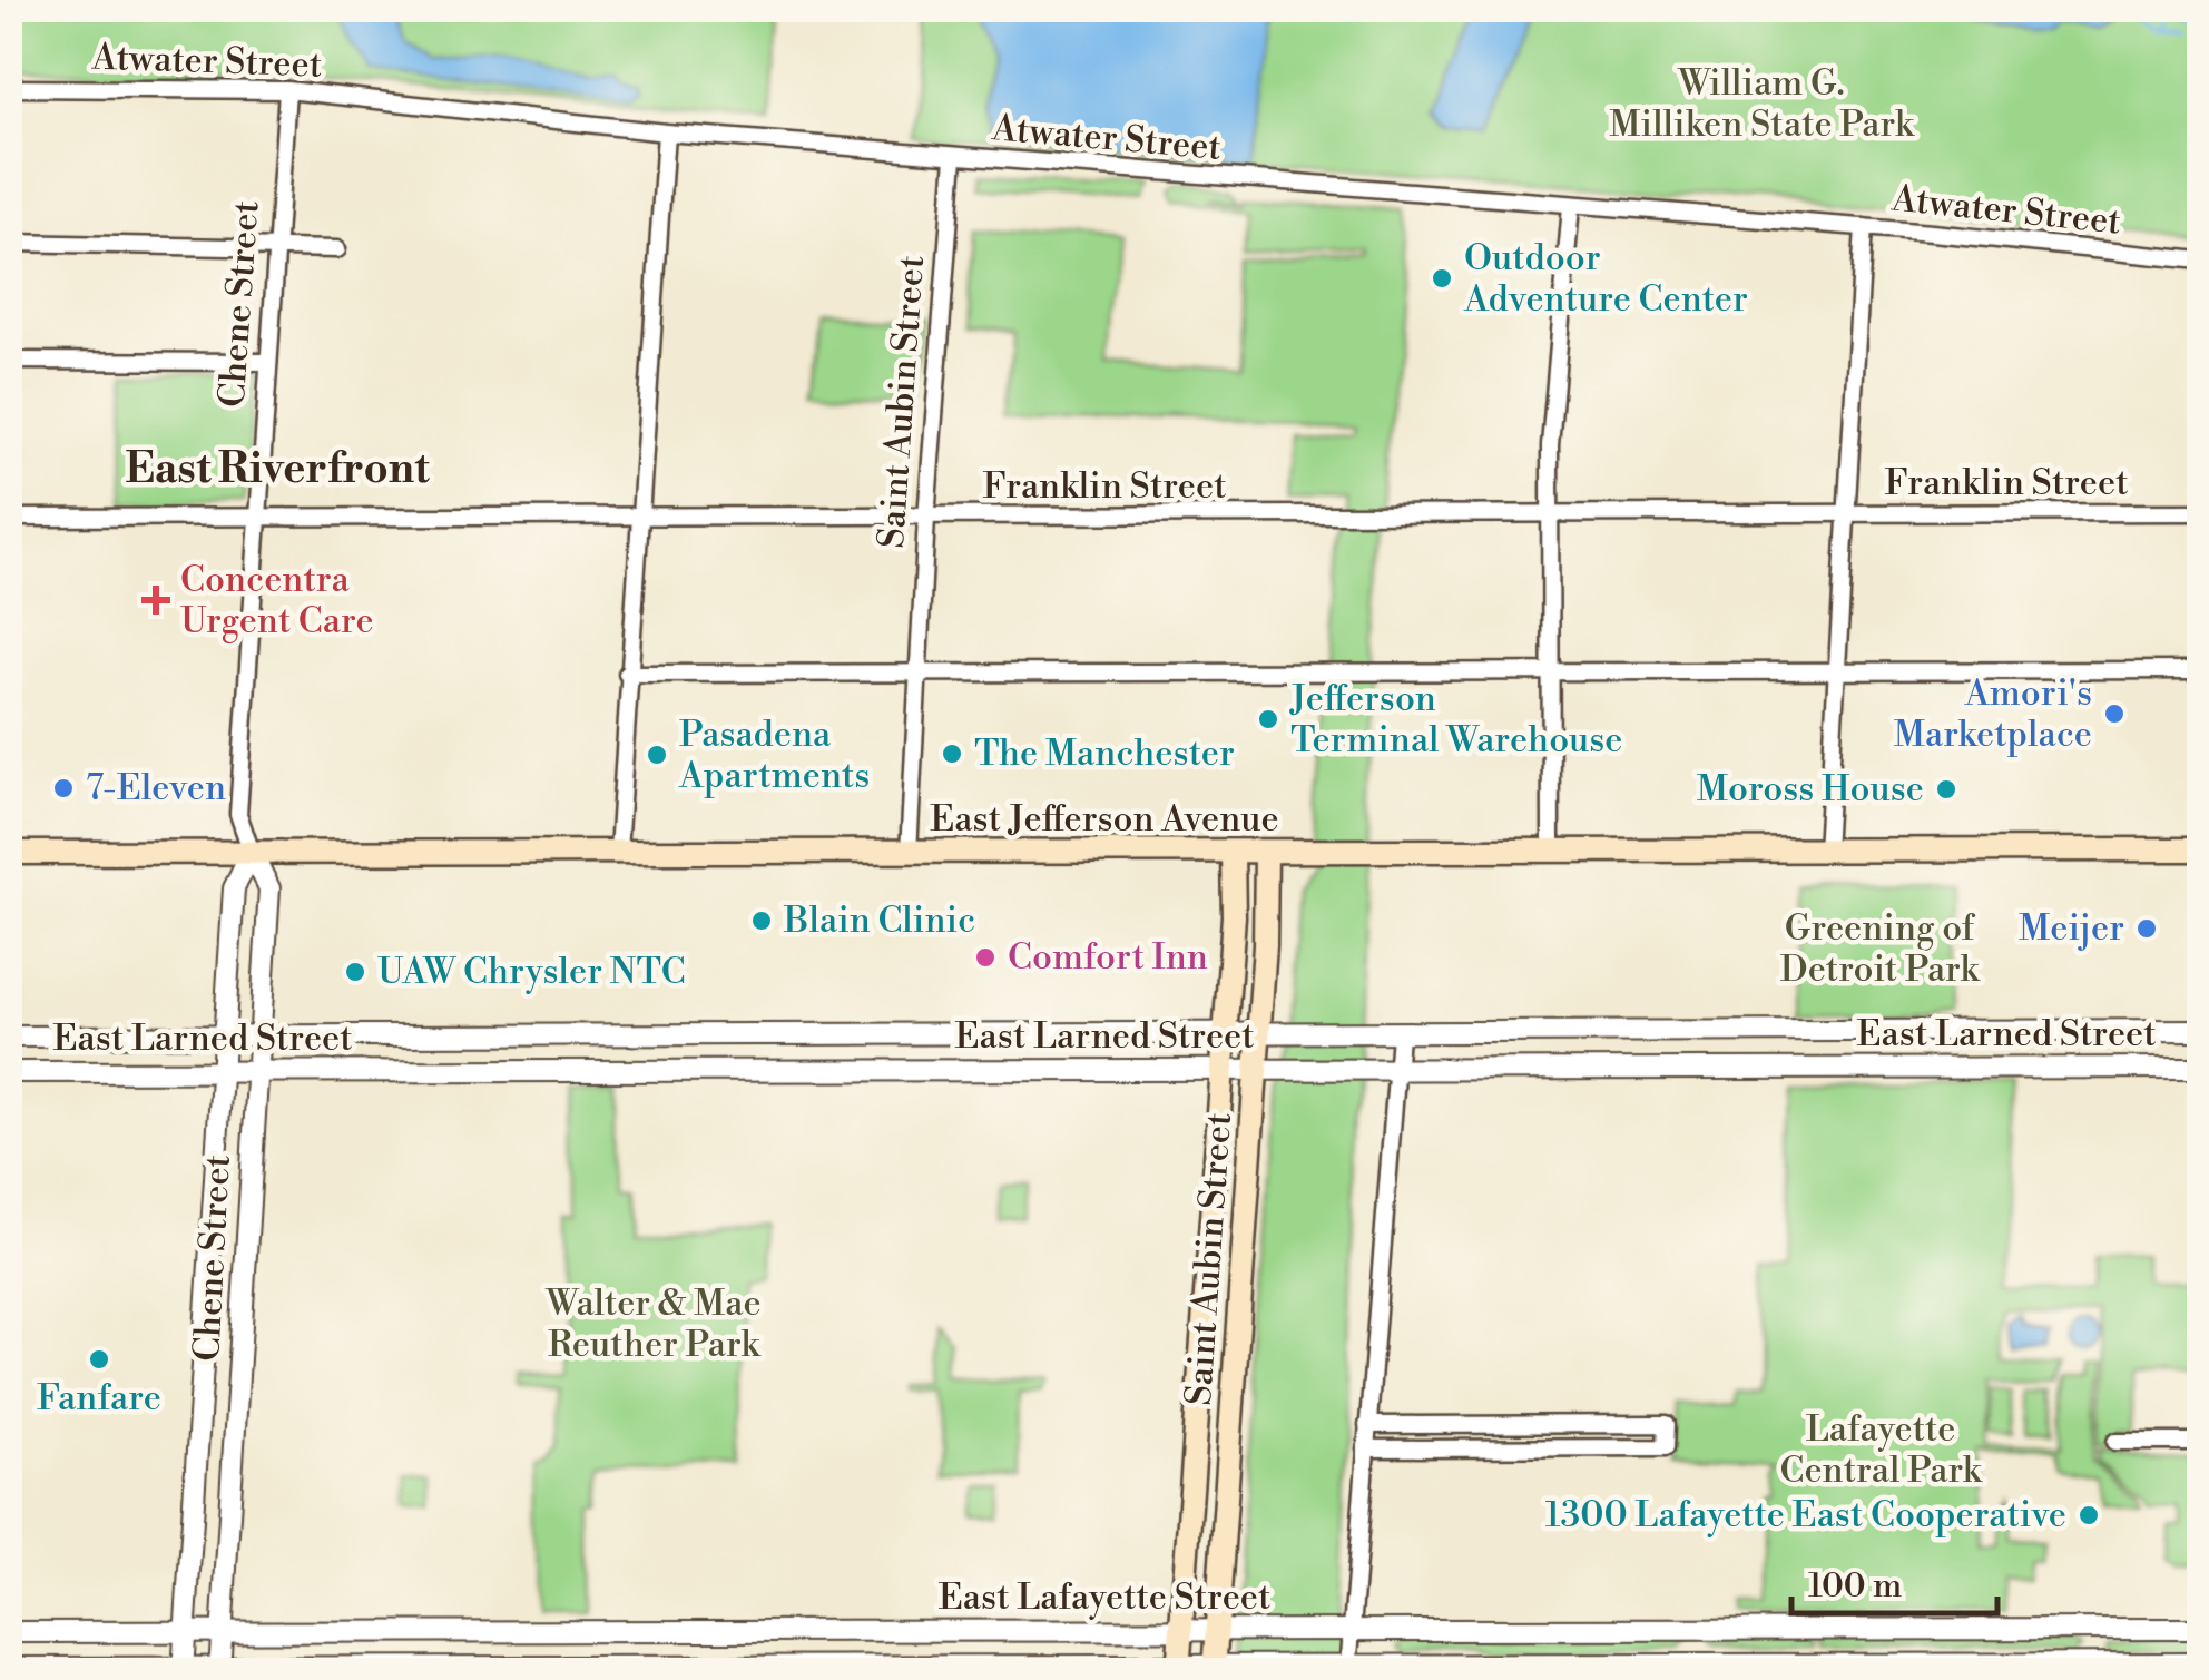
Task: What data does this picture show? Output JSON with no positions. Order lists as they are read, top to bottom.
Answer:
{
  "streets": {
    "main road": ["Saint Aubin Street", "East Jefferson Avenue"],
    "street": [
      "Atwater Street",
      "Chene Street",
      "Franklin Street",
      "East Larned Street",
      "East Lafayette Street"
    ]
  },
  "crossings": [
    ["Atwater Street", "Chene Street"],
    ["Atwater Street", "Saint Aubin Street"],
    ["Chene Street", "Franklin Street"],
    ["Chene Street", "East Jefferson Avenue"],
    ["Chene Street", "East Larned Street"],
    ["Chene Street", "East Lafayette Street"],
    ["Saint Aubin Street", "Franklin Street"],
    ["Saint Aubin Street", "East Jefferson Avenue"],
    ["Saint Aubin Street", "East Larned Street"],
    ["Saint Aubin Street", "East Lafayette Street"]
  ],
  "districts": ["East Riverfront"],
  "parks": [
    "William G. Milliken State Park",
    "Greening of Detroit Park",
    "Walter & Mae Reuther Park",
    "Lafayette Central Park"
  ],
  "places": {
    "other": [
      "Outdoor Adventure Center",
      "Amori's Marketplace",
      "Jefferson Terminal Warehouse",
      "The Manchester",
      "Pasadena Apartments",
      "7-Eleven",
      "Moross House",
      "Blain Clinic",
      "Meijer",
      "Comfort Inn",
      "UAW Chrysler NTC",
      "Fanfare",
      "1300 Lafayette East Cooperative"
    ],
    "health": ["Concentra Urgent Care"]
  },
  "scale_bar": "100 m"
}
